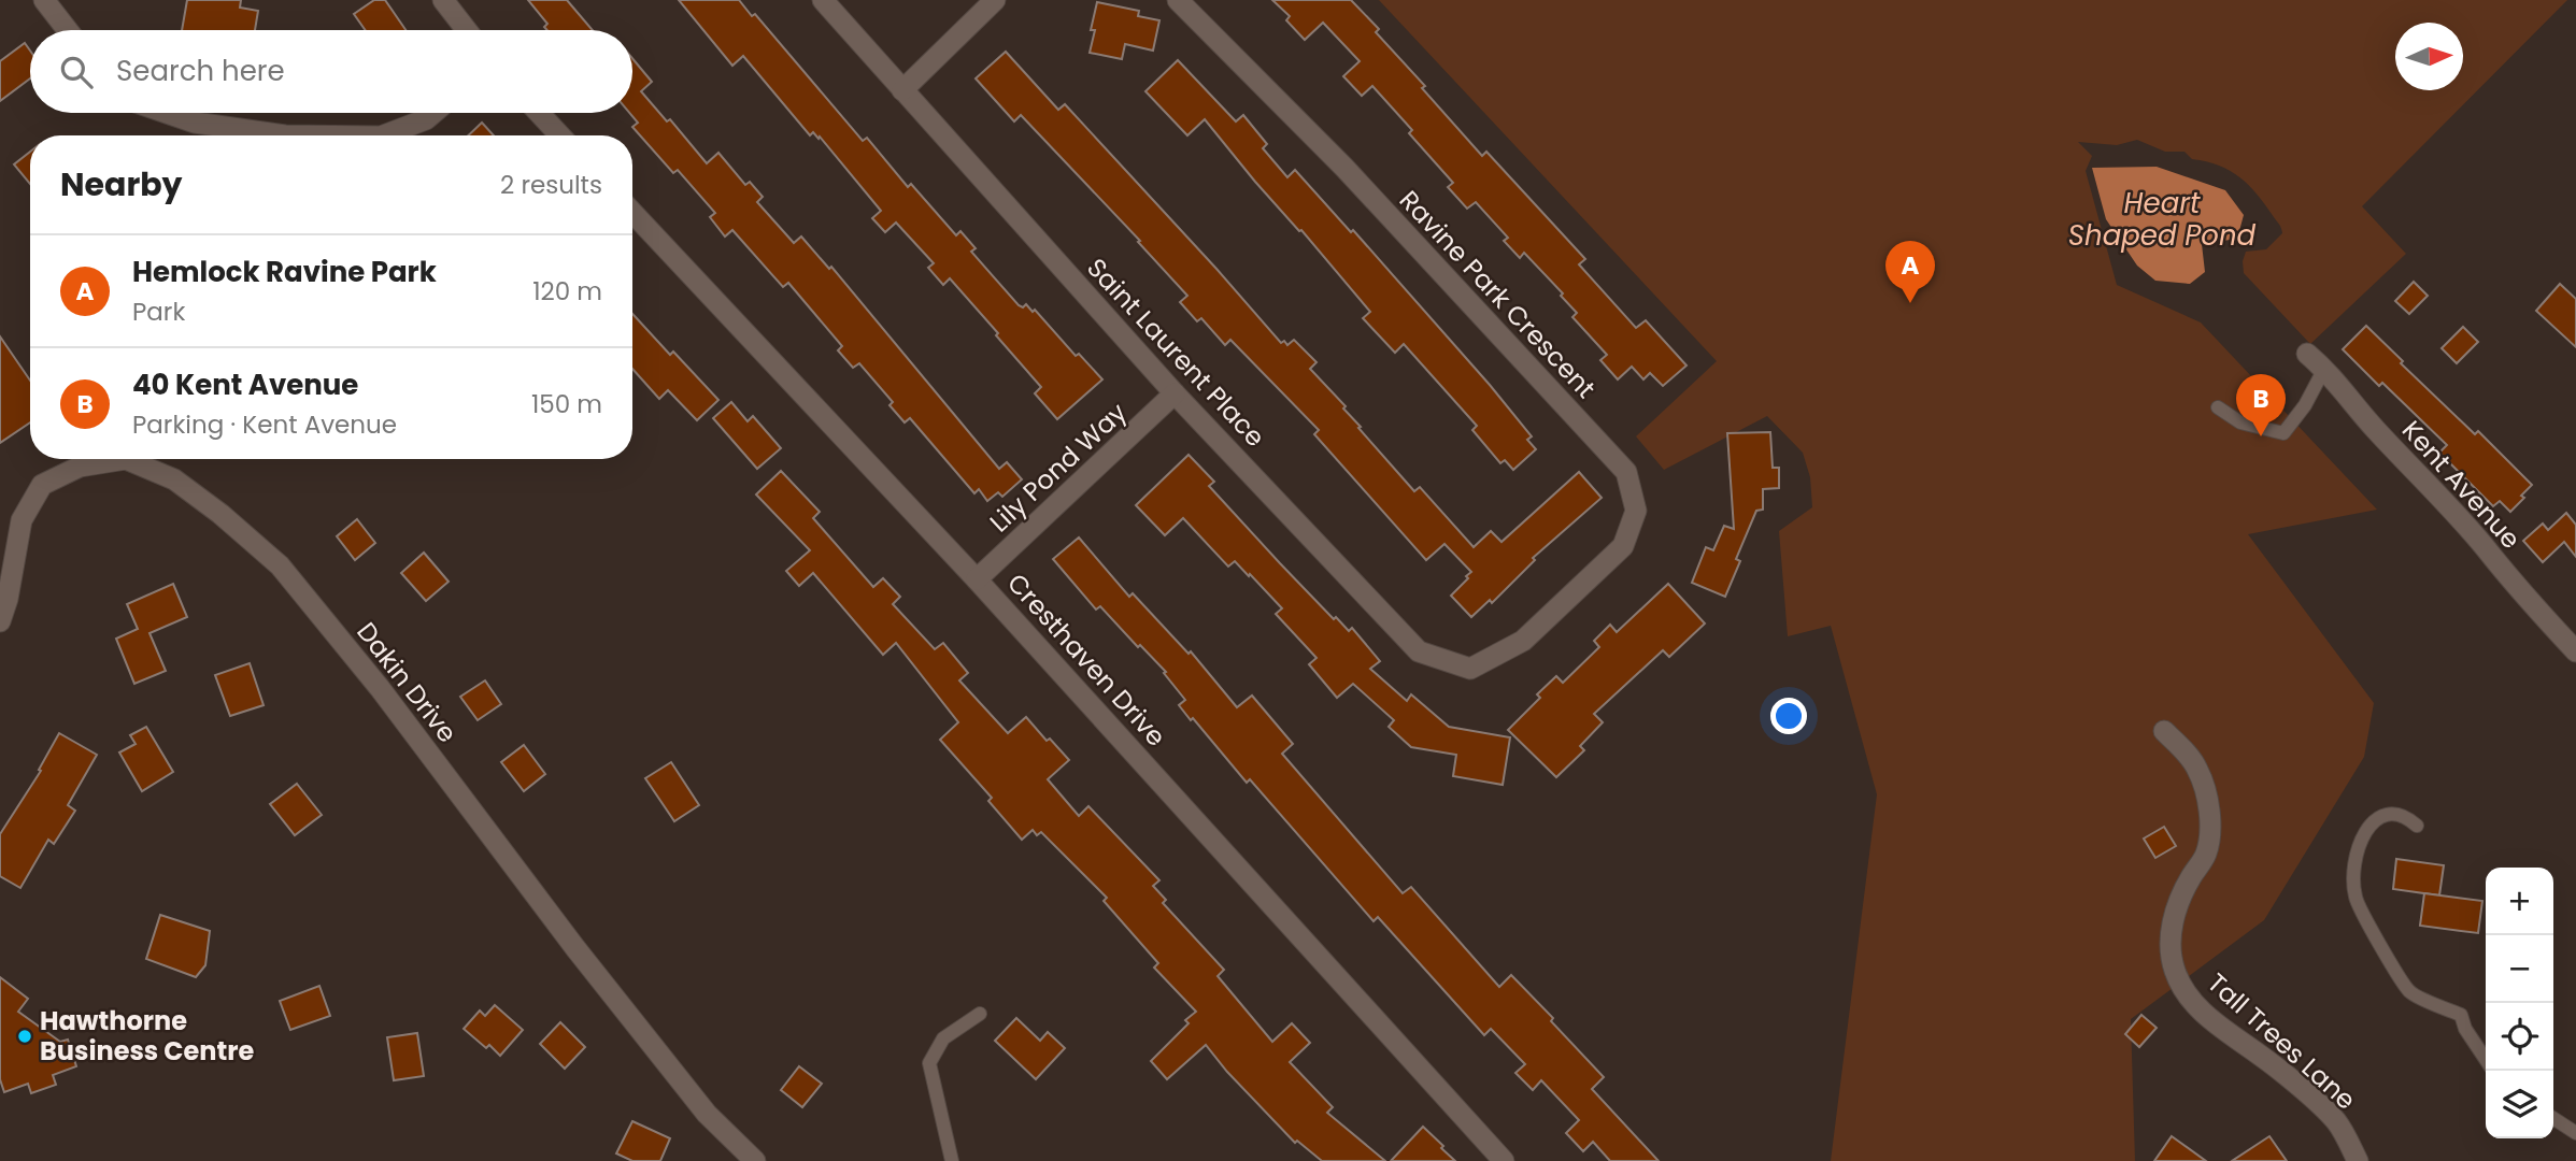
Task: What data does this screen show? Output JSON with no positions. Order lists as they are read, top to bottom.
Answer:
{
  "streets": {
    "street": [
      "Ravine Park Crescent",
      "Saint Laurent Place",
      "Lily Pond Way",
      "Kent Avenue",
      "Cresthaven Drive",
      "Dakin Drive",
      "Tall Trees Lane"
    ]
  },
  "crossings": [
    ["Ravine Park Crescent", "Saint Laurent Place"],
    ["Saint Laurent Place", "Lily Pond Way"],
    ["Lily Pond Way", "Cresthaven Drive"]
  ],
  "water": ["Heart Shaped Pond"],
  "places": ["Hawthorne Business Centre"],
  "north": "right",
  "page": {
    "search": "Search here",
    "heading": ["Nearby", "2 results"],
    "list": [
      {
        "mark": "A",
        "name": "Hemlock Ravine Park",
        "note": "Park",
        "value": "120 m"
      },
      {
        "mark": "B",
        "name": "40 Kent Avenue",
        "note": "Parking · Kent Avenue",
        "value": "150 m"
      }
    ],
    "pins": ["A", "B"],
    "map_buttons": ["+", "−"]
  }
}
